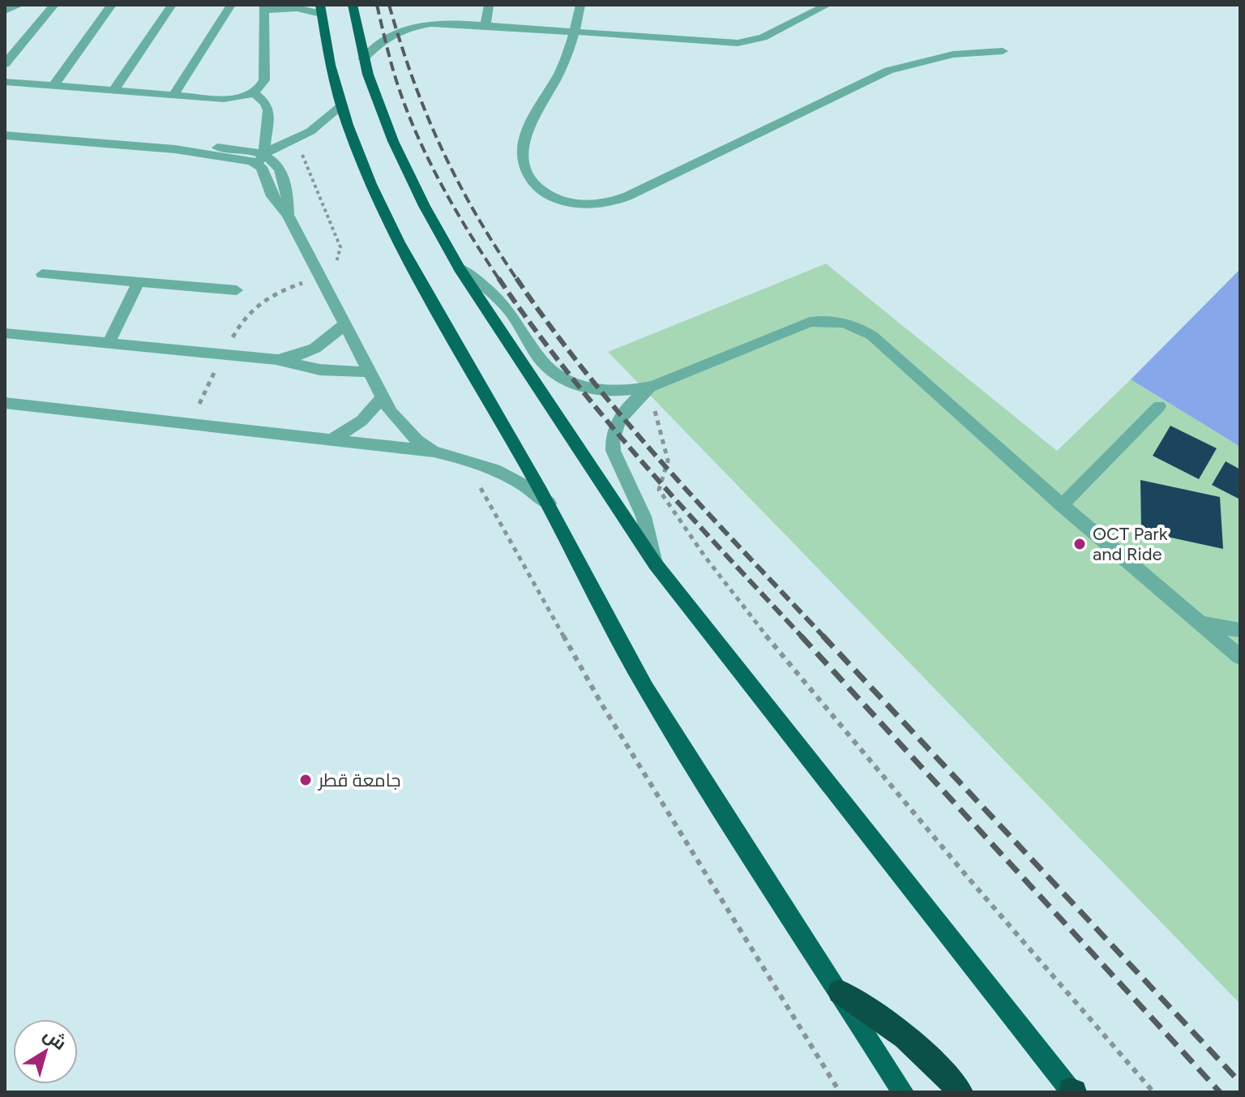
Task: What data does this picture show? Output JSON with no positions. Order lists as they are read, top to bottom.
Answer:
{
  "places": ["OCT Park and Ride", "جامعة قطر"],
  "north": "top right"
}
